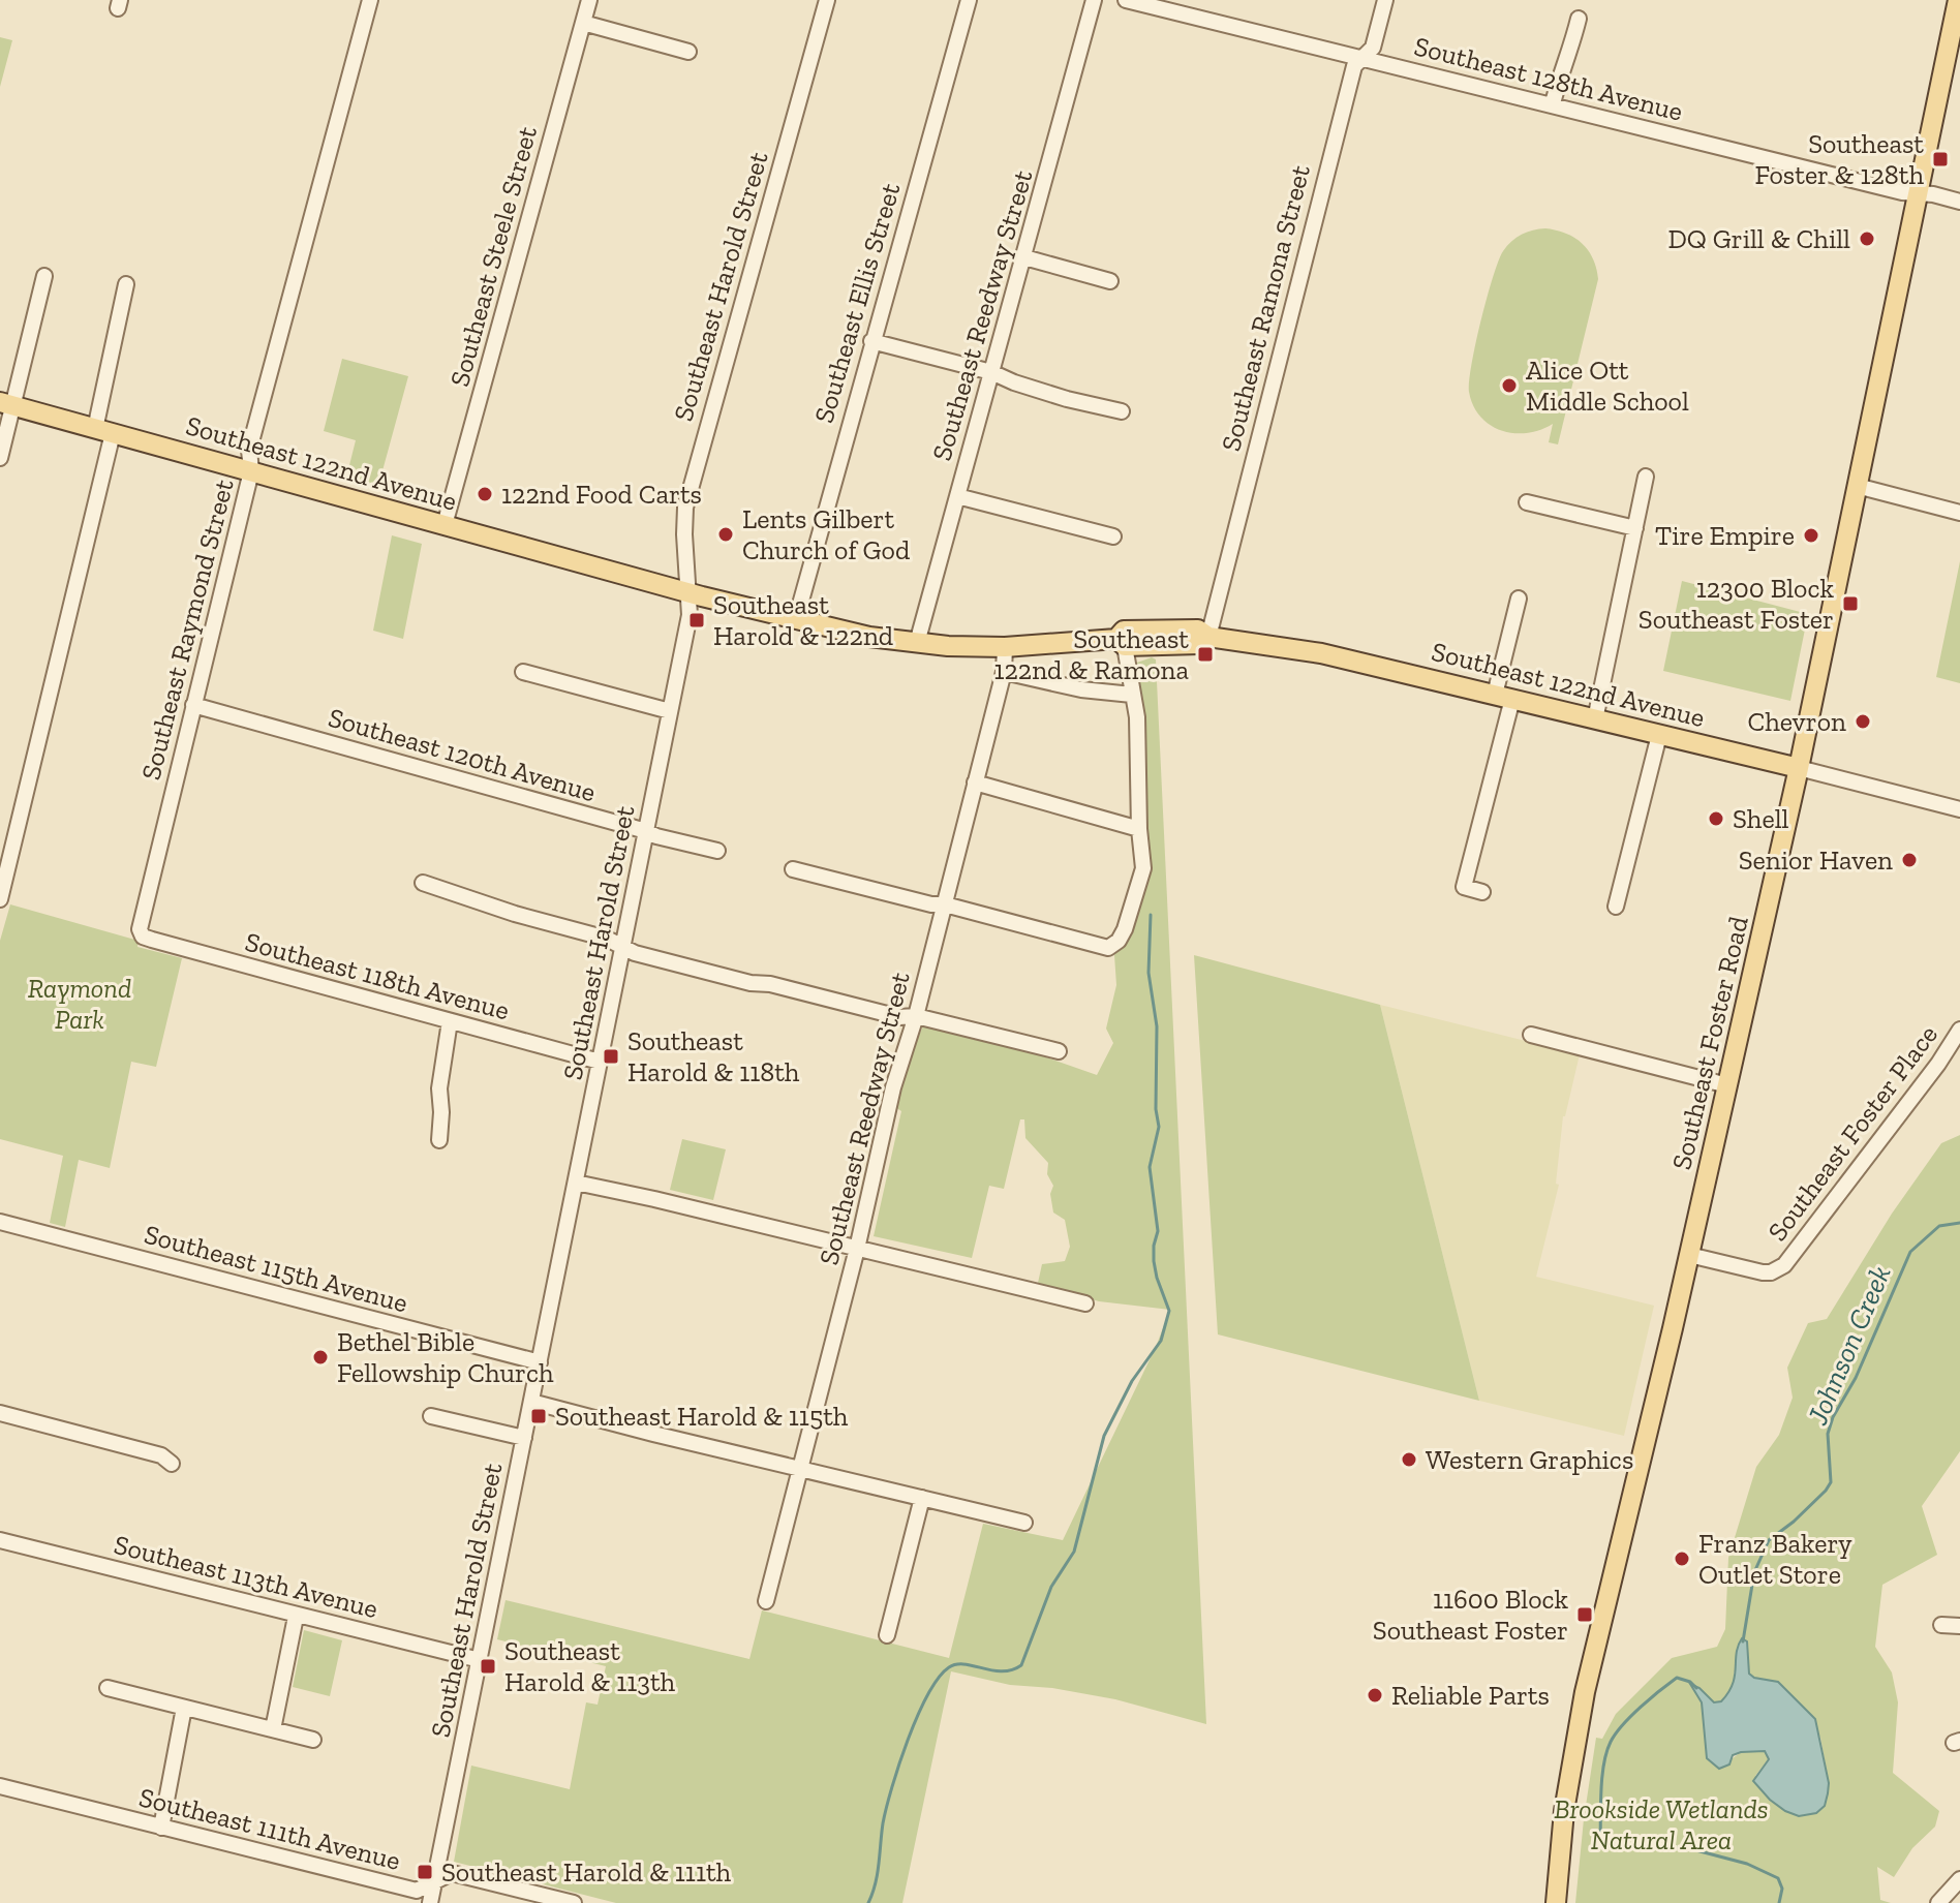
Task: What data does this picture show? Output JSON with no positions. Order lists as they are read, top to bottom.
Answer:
{
  "streets": {
    "main road": ["Southeast 122nd Avenue", "Southeast Foster Road"],
    "street": [
      "Southeast 128th Avenue",
      "Southeast Steele Street",
      "Southeast Harold Street",
      "Southeast Ellis Street",
      "Southeast Ramona Street",
      "Southeast Reedway Street",
      "Southeast Raymond Street",
      "Southeast 120th Avenue",
      "Southeast 118th Avenue",
      "Southeast Foster Place",
      "Southeast 115th Avenue",
      "Southeast 113th Avenue",
      "Southeast 111th Avenue"
    ]
  },
  "crossings": [
    ["Southeast 128th Avenue", "Southeast Ramona Street"],
    ["Southeast 128th Avenue", "Southeast Foster Road"],
    ["Southeast Steele Street", "Southeast 122nd Avenue"],
    ["Southeast Harold Street", "Southeast 122nd Avenue"],
    ["Southeast Harold Street", "Southeast 120th Avenue"],
    ["Southeast Harold Street", "Southeast 118th Avenue"],
    ["Southeast Harold Street", "Southeast 115th Avenue"],
    ["Southeast Harold Street", "Southeast 113th Avenue"],
    ["Southeast Harold Street", "Southeast 111th Avenue"],
    ["Southeast Ellis Street", "Southeast 122nd Avenue"],
    ["Southeast Ramona Street", "Southeast 122nd Avenue"],
    ["Southeast Reedway Street", "Southeast 122nd Avenue"],
    ["Southeast 122nd Avenue", "Southeast Raymond Street"],
    ["Southeast 122nd Avenue", "Southeast Foster Road"],
    ["Southeast Raymond Street", "Southeast 120th Avenue"],
    ["Southeast Raymond Street", "Southeast 118th Avenue"],
    ["Southeast Foster Road", "Southeast Foster Place"]
  ],
  "water": ["Johnson Creek"],
  "parks": ["Raymond Park", "Brookside Wetlands Natural Area"],
  "places": {
    "transit": [
      "Southeast Foster & 128th",
      "12300 Block Southeast Foster",
      "Southeast Harold & 122nd",
      "Southeast 122nd & Ramona",
      "Southeast Harold & 118th",
      "Southeast Harold & 115th",
      "11600 Block Southeast Foster",
      "Southeast Harold & 113th",
      "Southeast Harold & 111th"
    ],
    "other": [
      "DQ Grill & Chill",
      "Alice Ott Middle School",
      "122nd Food Carts",
      "Lents Gilbert Church of God",
      "Tire Empire",
      "Chevron",
      "Shell",
      "Senior Haven",
      "Bethel Bible Fellowship Church",
      "Western Graphics",
      "Franz Bakery Outlet Store",
      "Reliable Parts"
    ]
  }
}
